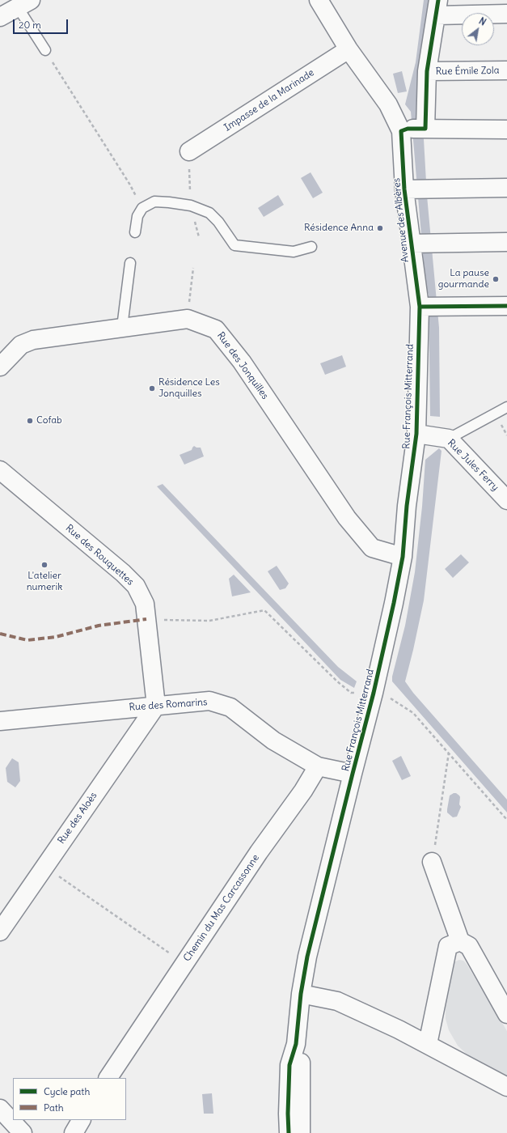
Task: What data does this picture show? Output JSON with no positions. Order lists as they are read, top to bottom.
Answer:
{
  "streets": {
    "street": [
      "Rue Émile Zola",
      "Impasse de la Marinade",
      "Avenue des Albères",
      "Rue des Jonquilles",
      "Rue François Mitterrand",
      "Rue Jules Ferry",
      "Rue des Rouquettes",
      "Rue des Romarins",
      "Rue des Aloès",
      "Chemin du Mas Carcassonne"
    ]
  },
  "crossings": [
    ["Impasse de la Marinade", "Avenue des Albères"],
    ["Avenue des Albères", "Rue François Mitterrand"],
    ["Rue des Jonquilles", "Rue François Mitterrand"],
    ["Rue François Mitterrand", "Rue Jules Ferry"],
    ["Rue des Rouquettes", "Rue des Romarins"],
    ["Rue des Rouquettes", "Rue des Aloès"],
    ["Rue des Romarins", "Rue des Aloès"],
    ["Rue des Romarins", "Chemin du Mas Carcassonne"]
  ],
  "places": [
    "Résidence Anna",
    "La pause gourmande",
    "Résidence Les Jonquilles",
    "Cofab",
    "L'atelier numerik"
  ],
  "legend": ["Cycle path", "Path"],
  "scale_bar": "20 m",
  "north": "top right"
}
